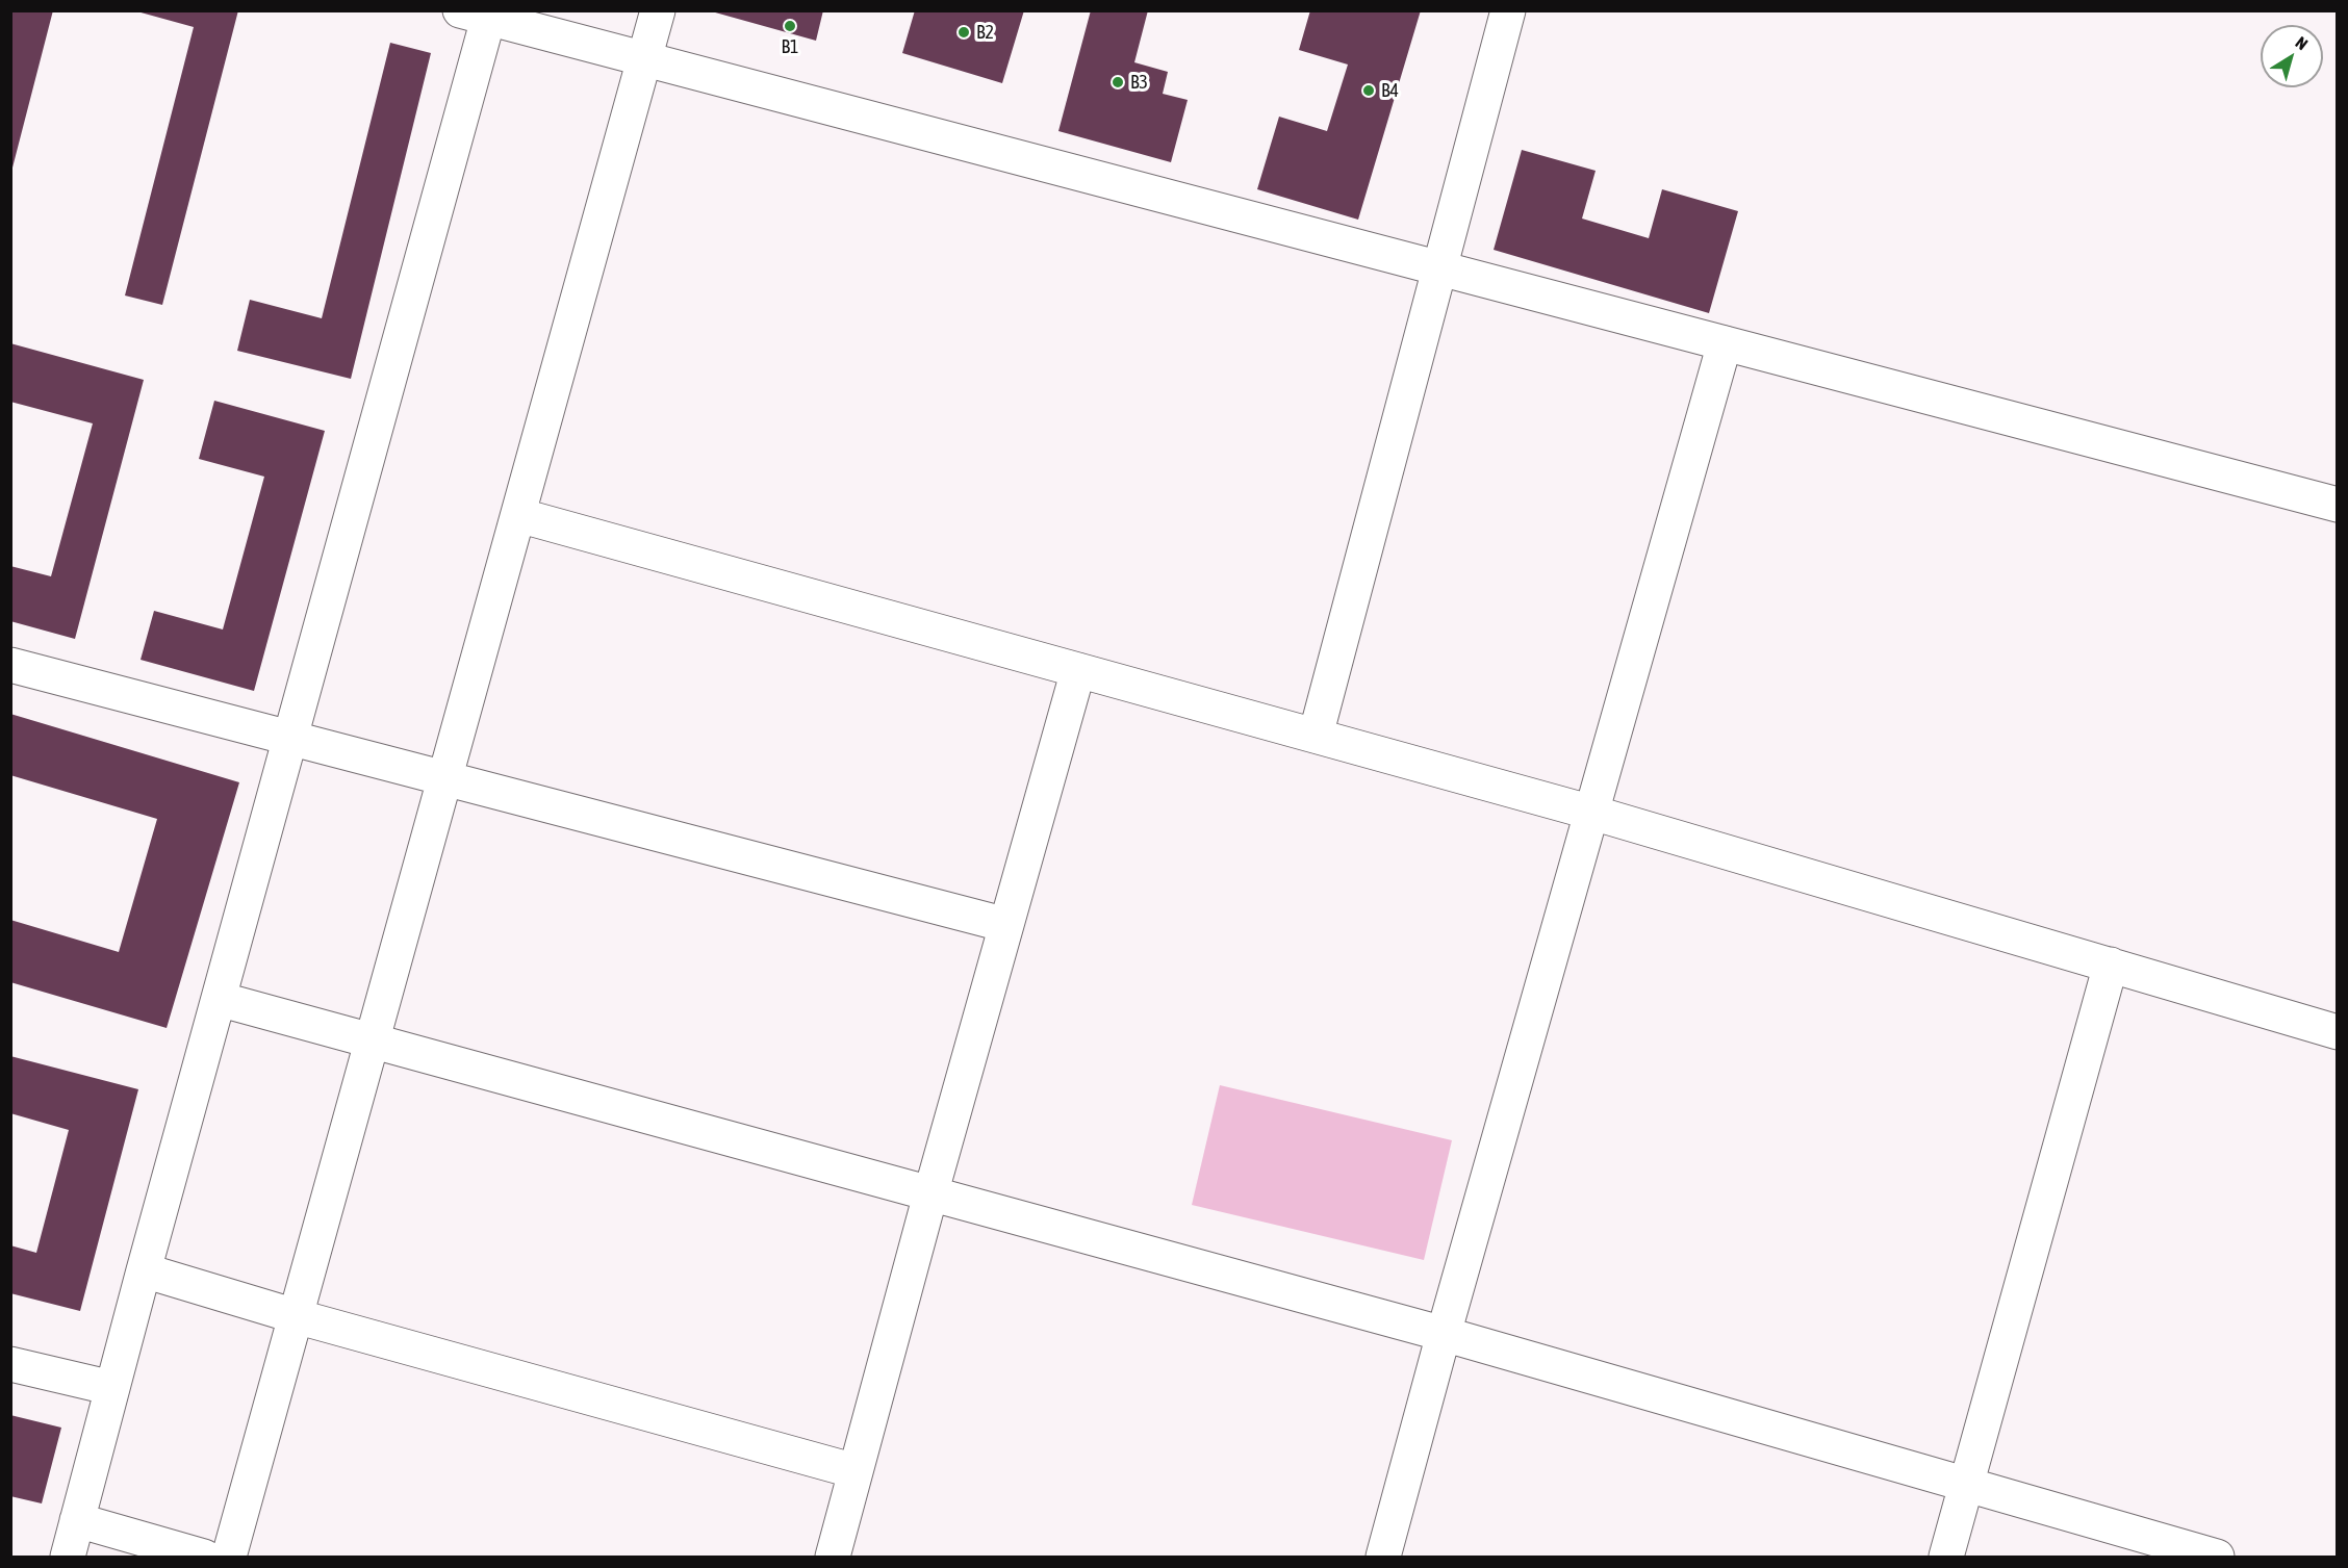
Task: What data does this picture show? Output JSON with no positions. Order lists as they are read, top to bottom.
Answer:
{
  "places": [
    "B1",
    "B2",
    "B3",
    "B4"
  ],
  "north": "top right"
}
